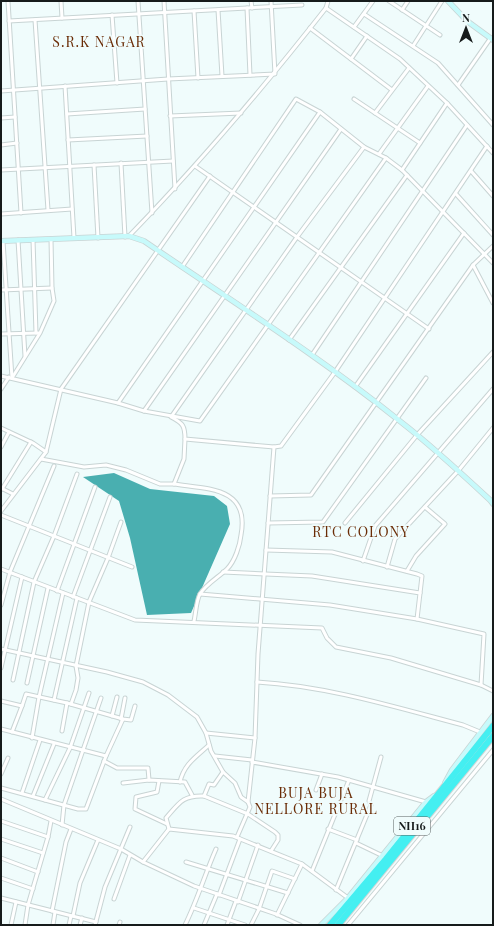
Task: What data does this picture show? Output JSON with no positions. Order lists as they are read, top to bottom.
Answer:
{
  "streets": {
    "highway": ["NH16"]
  },
  "districts": ["S.R.K NAGAR", "RTC COLONY", "BUJA BUJA NELLORE RURAL"],
  "north": "top"
}
